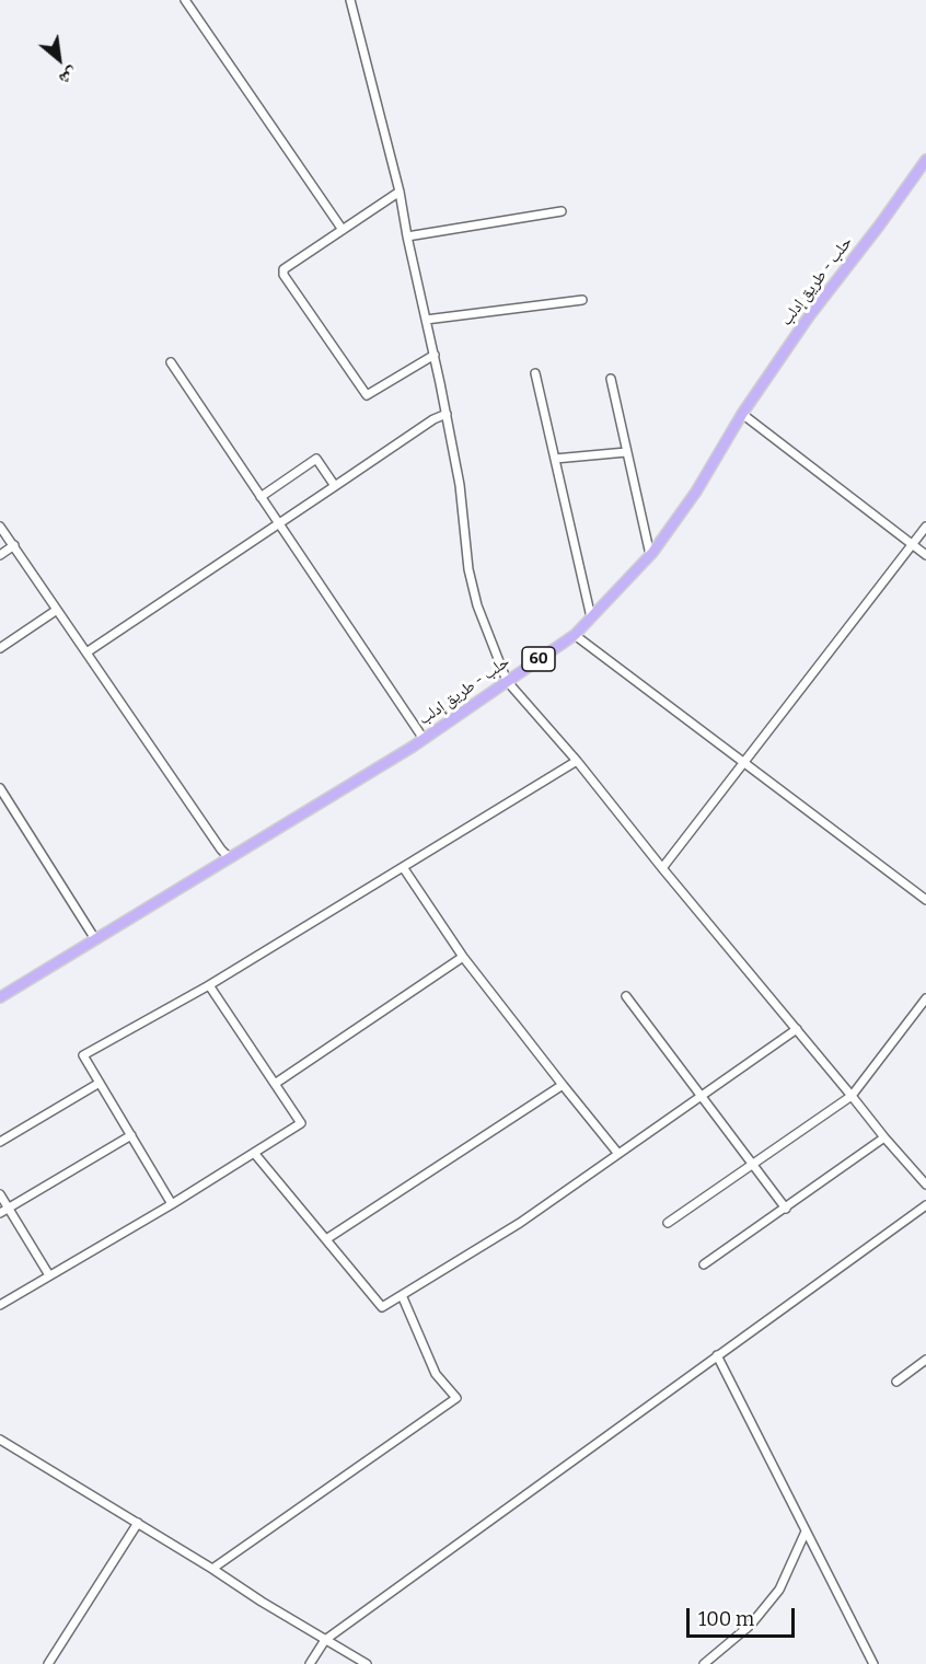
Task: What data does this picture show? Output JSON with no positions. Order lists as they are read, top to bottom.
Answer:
{
  "streets": {
    "highway": ["حلب - طريق إدلب", "60"]
  },
  "scale_bar": "100 m",
  "north": "bottom right"
}
